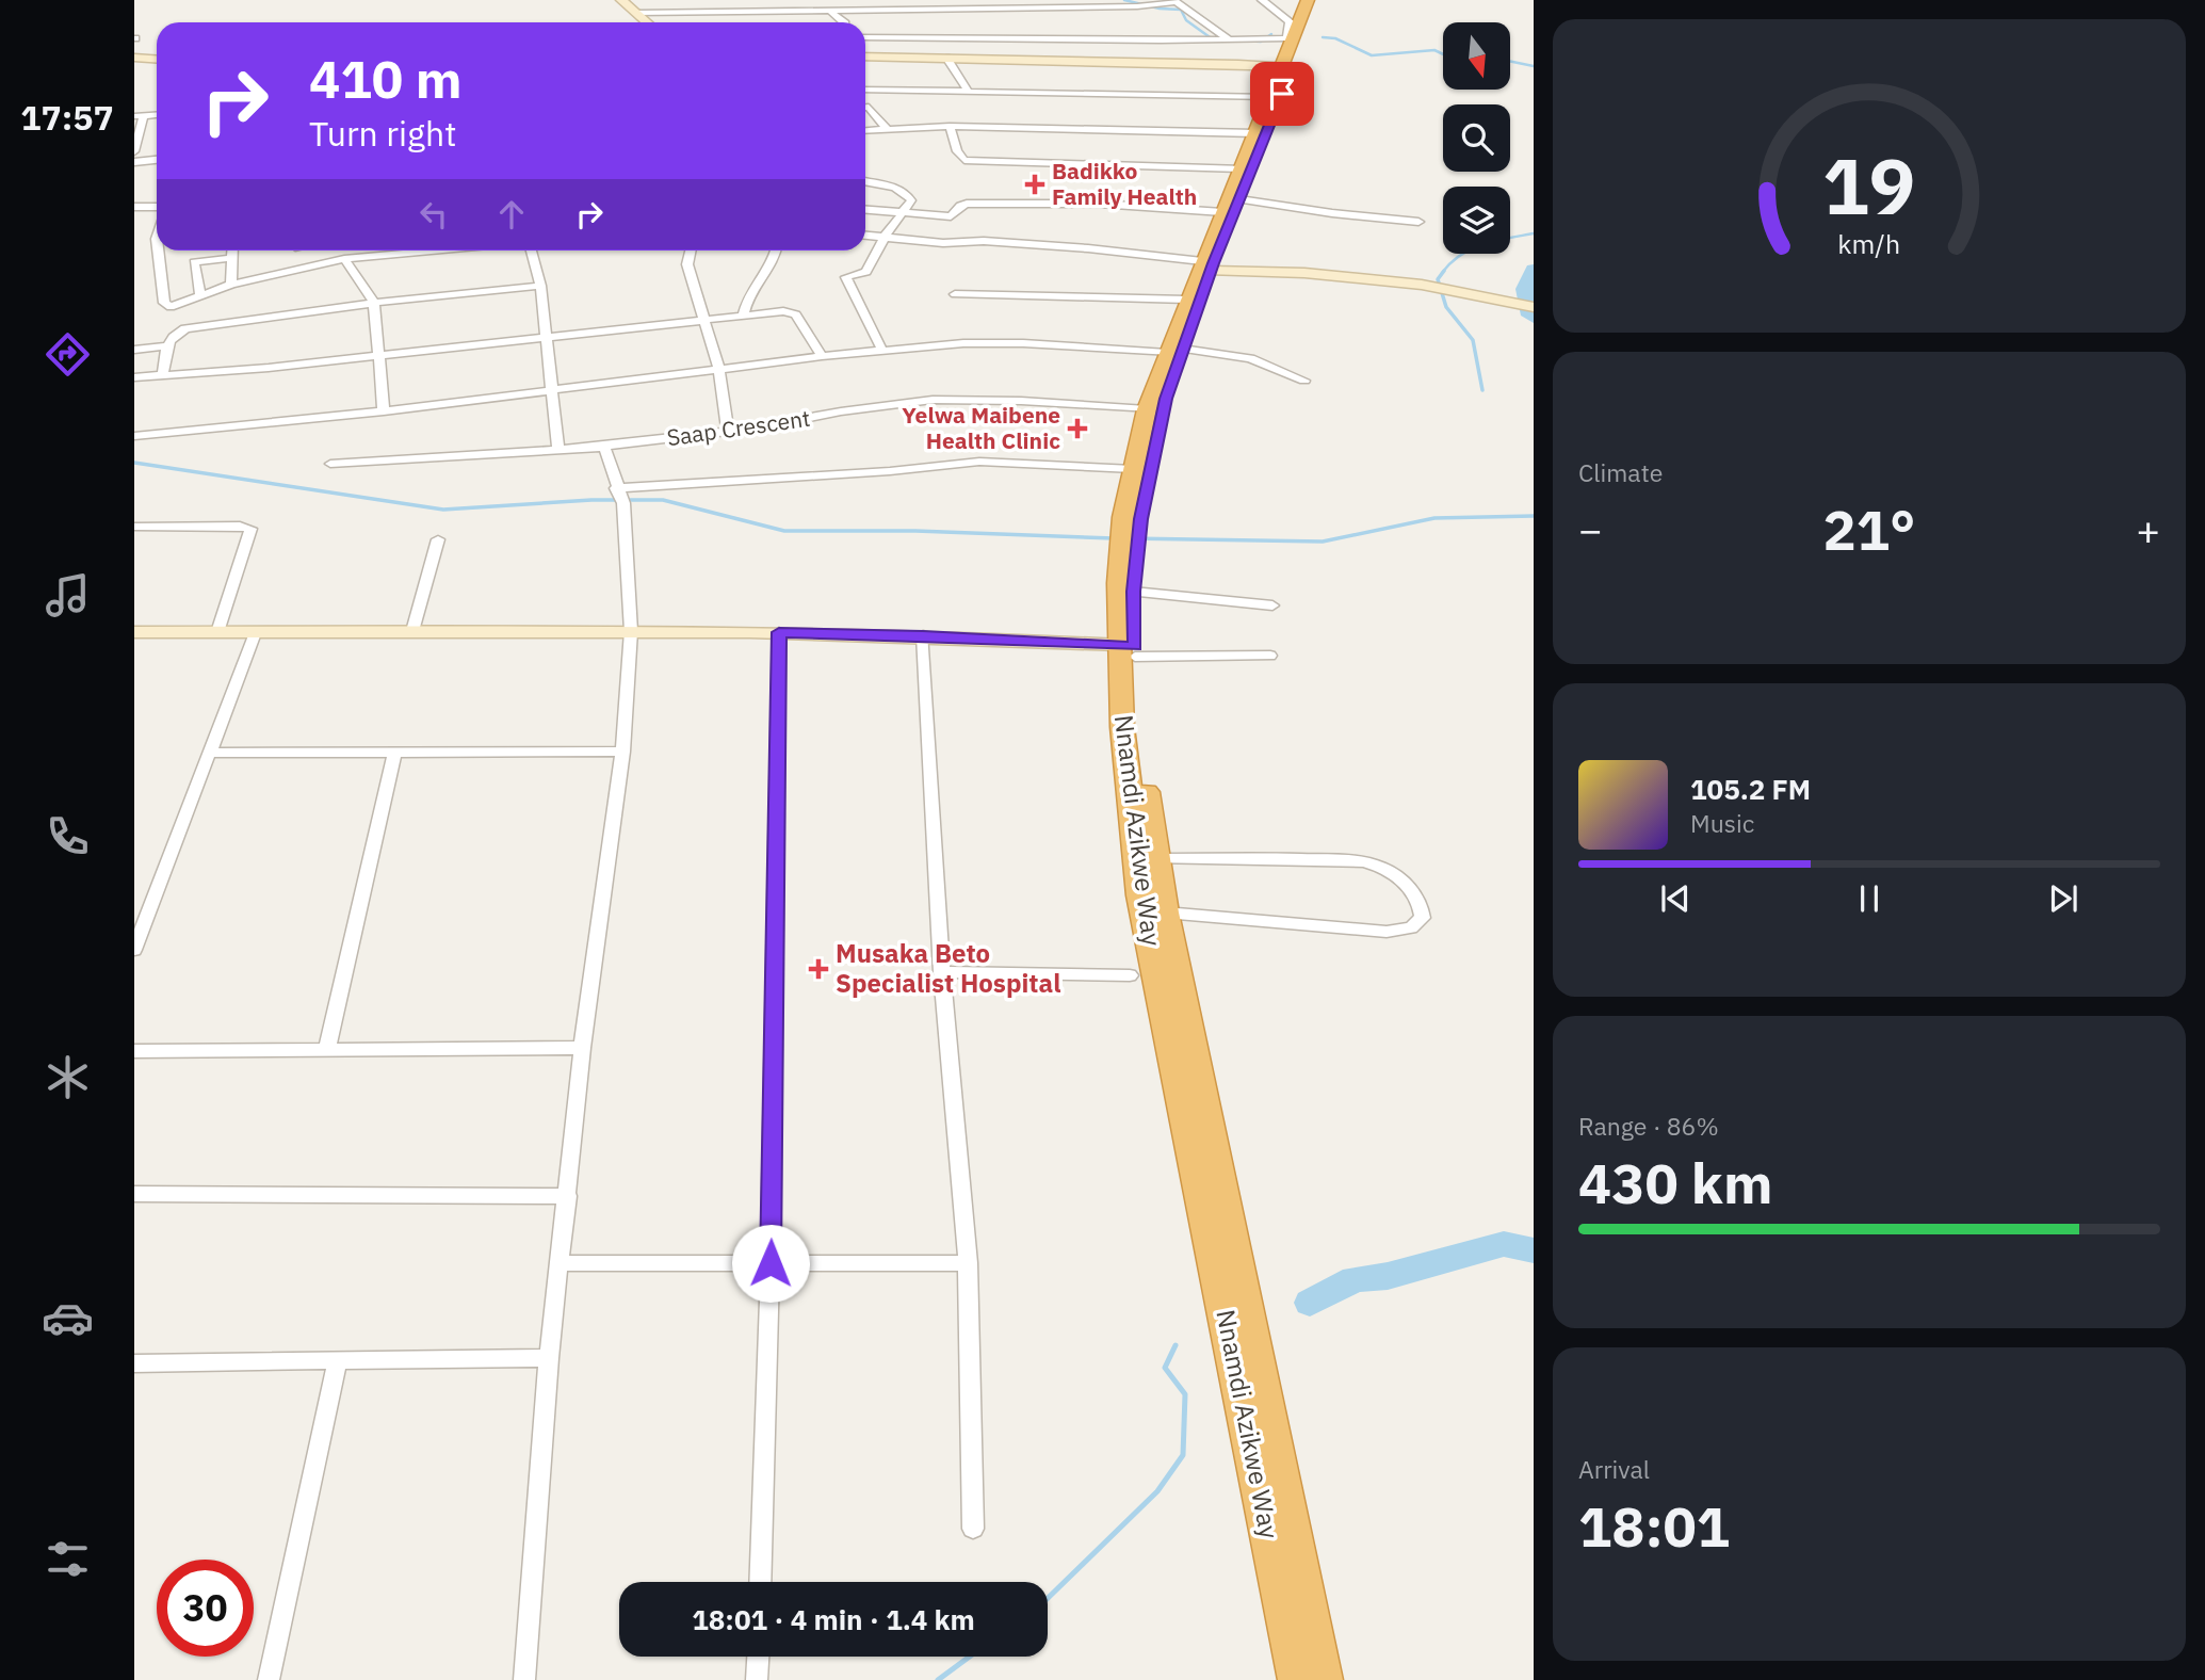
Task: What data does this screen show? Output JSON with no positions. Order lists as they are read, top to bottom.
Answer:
{
  "streets": {
    "highway": ["Nnamdi Azikwe Way"],
    "street": ["Saap Crescent"]
  },
  "crossings": [
    ["Saap Crescent", "Nnamdi Azikwe Way"]
  ],
  "places": {
    "health": ["Badikko Family Health", "Yelwa Maibene Health Clinic", "Musaka Beto Specialist Hospital"]
  },
  "north": "bottom",
  "page": {
    "tabs": "17:57",
    "turn": ["410 m", "Turn right"],
    "tile": [
      "Climate",
      ["Range · 86%", "430 km"],
      ["Arrival", "18:01"]
    ],
    "heat": ["−", "21°", "+"],
    "song": ["105.2 FM", "Music"],
    "limit": "30",
    "trip": "18:01 · 4 min · 1.4 km",
    "gauge": ["19", "km/h"]
  }
}
